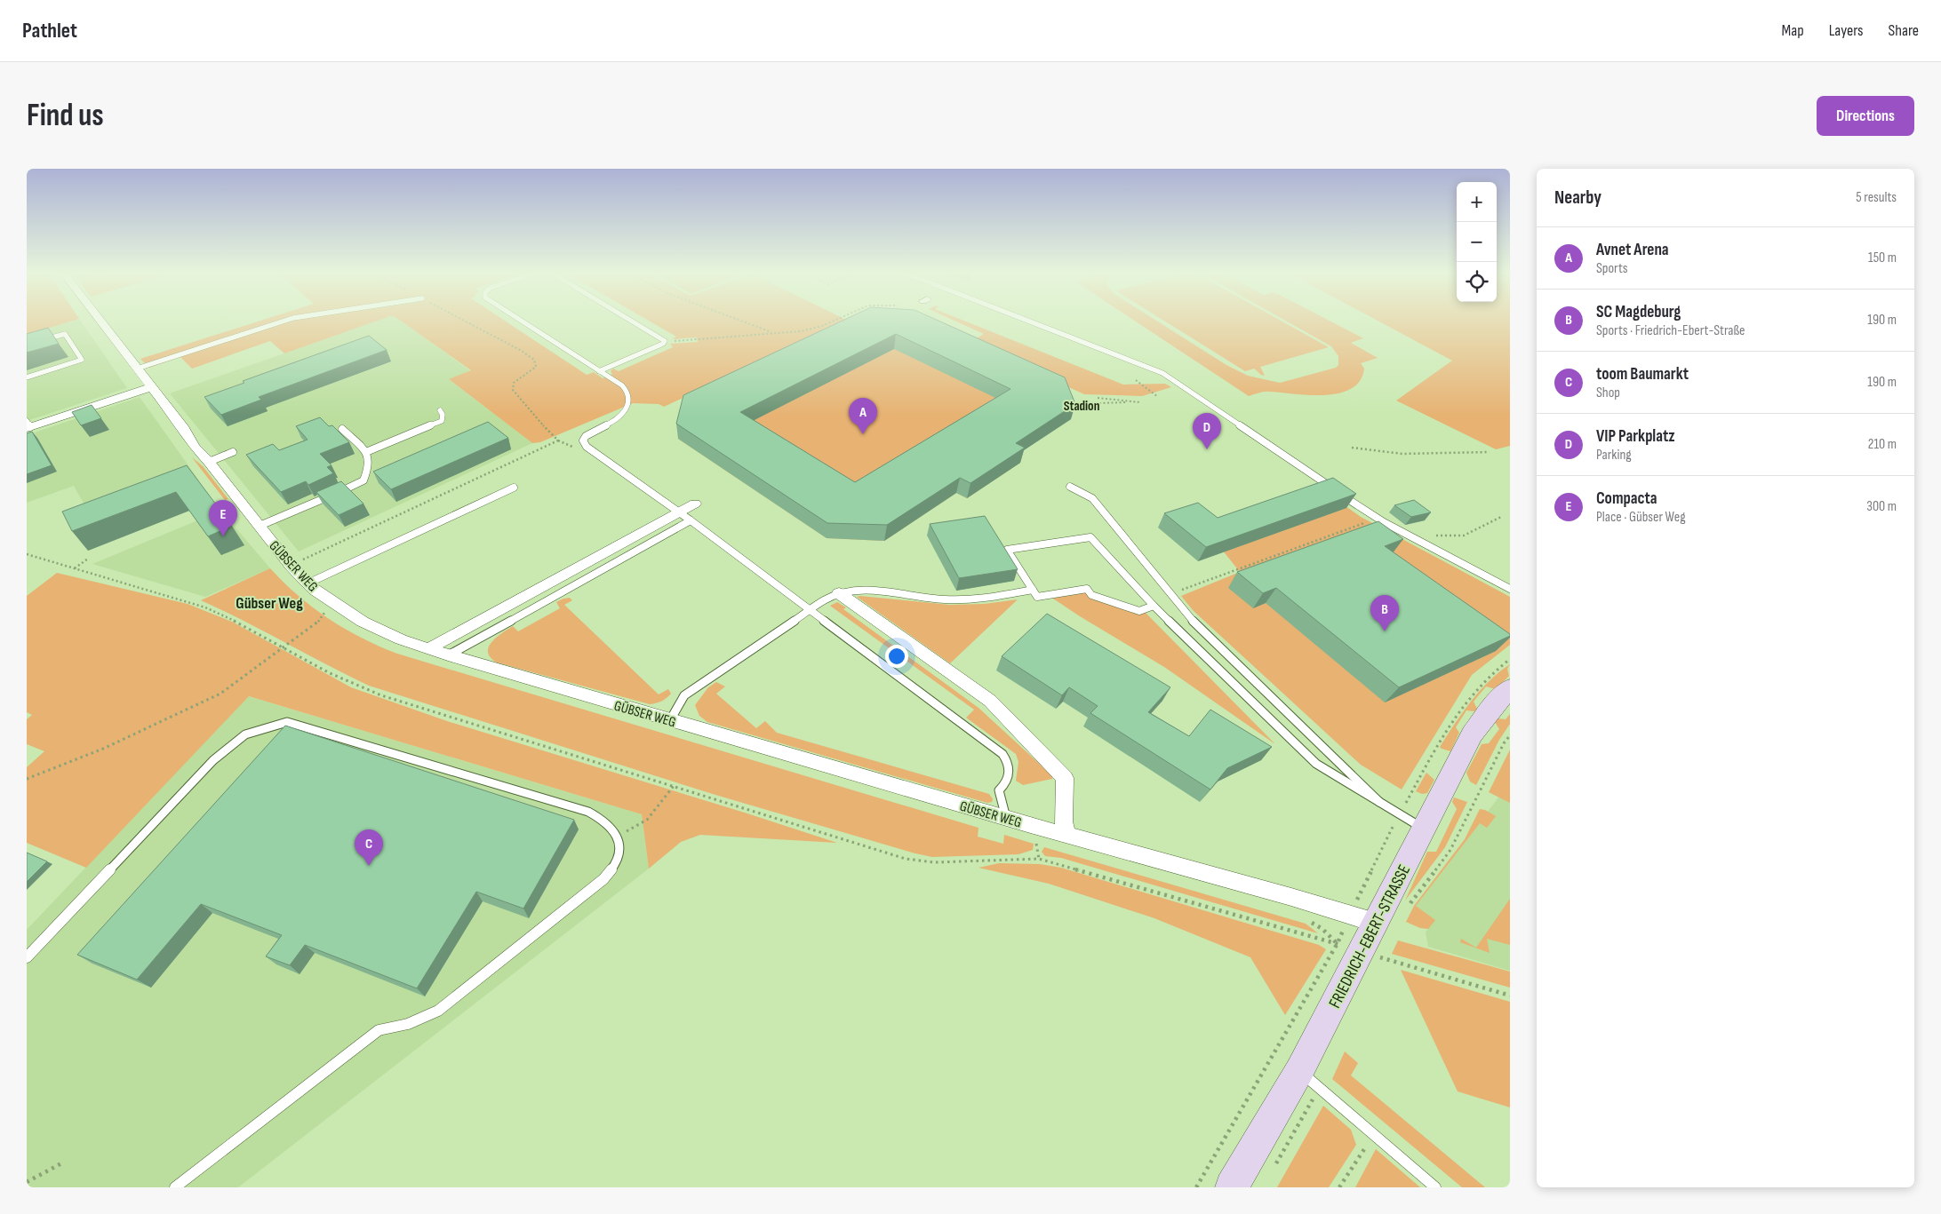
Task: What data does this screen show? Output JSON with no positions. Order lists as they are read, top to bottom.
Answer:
{
  "streets": {
    "street": ["GÜBSER WEG", "FRIEDRICH-EBERT-STRASSE"]
  },
  "crossings": [
    ["GÜBSER WEG", "FRIEDRICH-EBERT-STRASSE"]
  ],
  "districts": ["Stadion", "Gübser Weg"],
  "page": {
    "header": "Pathlet",
    "nav": ["Map", "Layers", "Share"],
    "buttons": "Directions",
    "title": "Find us",
    "heading": ["Nearby", "5 results"],
    "map_buttons": ["+", "−"],
    "list": [
      {
        "mark": "A",
        "name": "Avnet Arena",
        "note": "Sports",
        "value": "150 m"
      },
      {
        "mark": "B",
        "name": "SC Magdeburg",
        "note": "Sports · Friedrich-Ebert-Straße",
        "value": "190 m"
      },
      {
        "mark": "C",
        "name": "toom Baumarkt",
        "note": "Shop",
        "value": "190 m"
      },
      {
        "mark": "D",
        "name": "VIP Parkplatz",
        "note": "Parking",
        "value": "210 m"
      },
      {
        "mark": "E",
        "name": "Compacta",
        "note": "Place · Gübser Weg",
        "value": "300 m"
      }
    ],
    "pins": [
      "A",
      "D",
      "E",
      "B",
      "C"
    ]
  }
}
